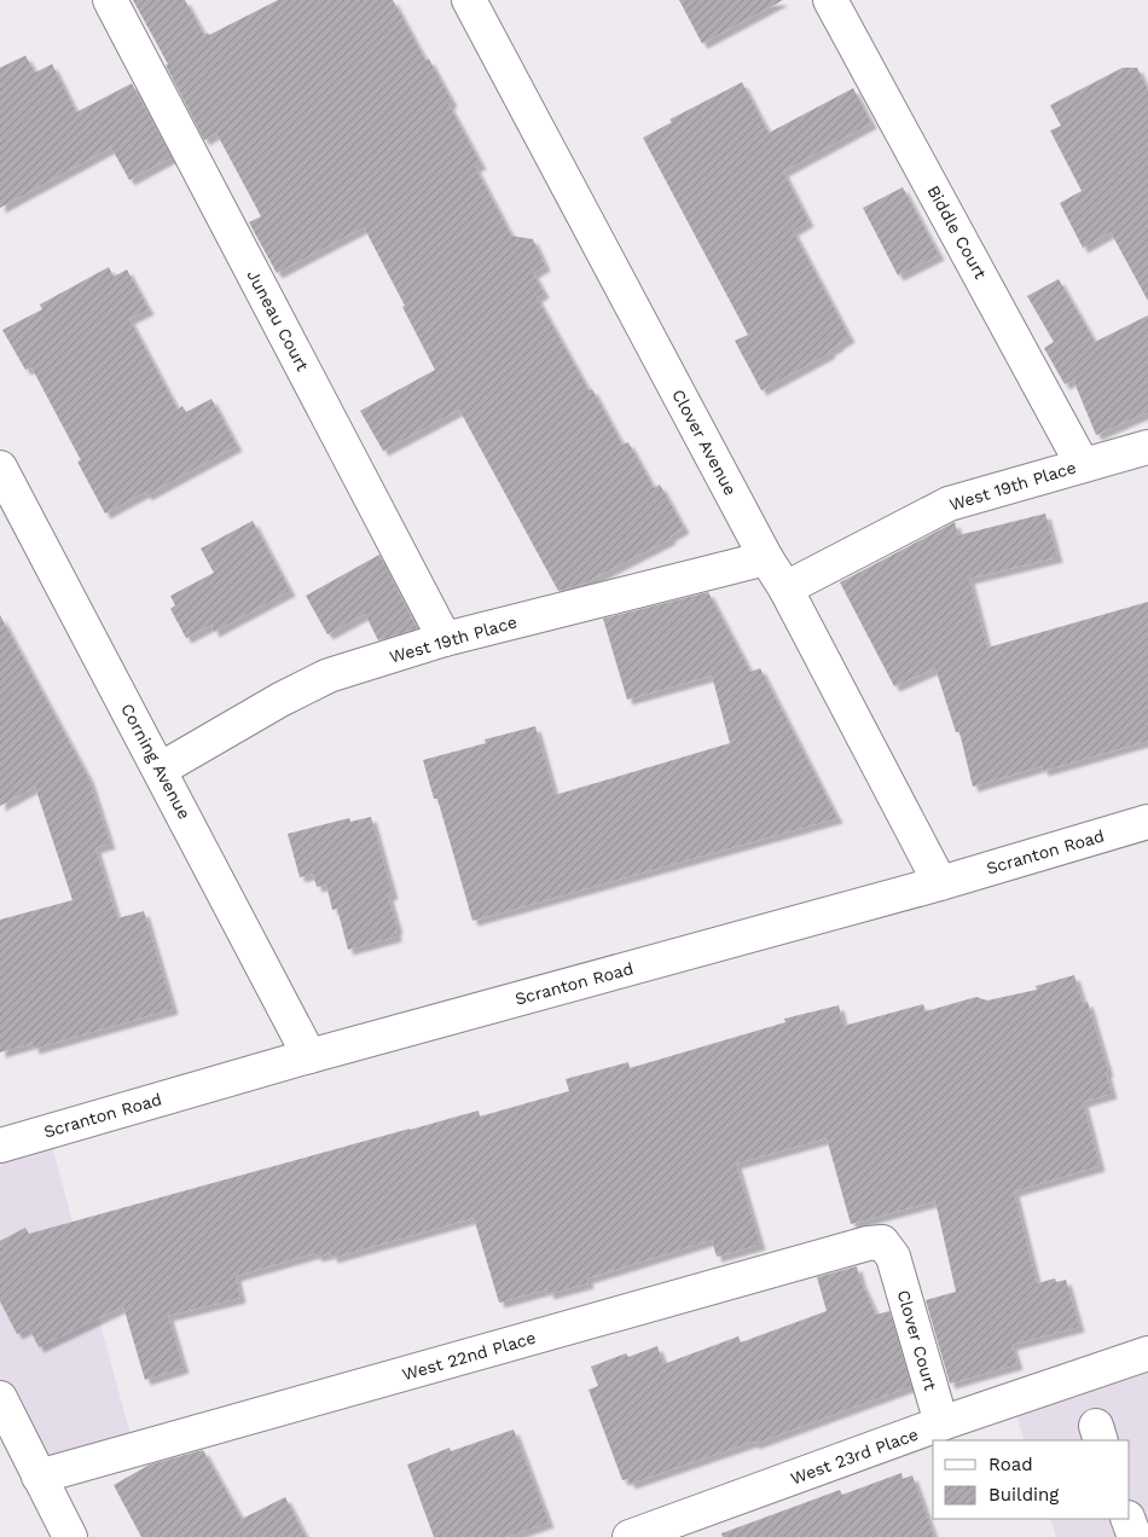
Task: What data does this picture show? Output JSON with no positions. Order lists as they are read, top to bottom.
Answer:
{
  "streets": {
    "street": [
      "Biddle Court",
      "Juneau Court",
      "Clover Avenue",
      "West 19th Place",
      "Corning Avenue",
      "Scranton Road",
      "Clover Court",
      "West 22nd Place",
      "West 23rd Place"
    ]
  },
  "crossings": [
    ["Biddle Court", "West 19th Place"],
    ["Juneau Court", "West 19th Place"],
    ["Clover Avenue", "West 19th Place"],
    ["Clover Avenue", "Scranton Road"],
    ["West 19th Place", "Corning Avenue"],
    ["Corning Avenue", "Scranton Road"],
    ["Clover Court", "West 22nd Place"],
    ["Clover Court", "West 23rd Place"]
  ],
  "legend": ["Road", "Building"]
}
